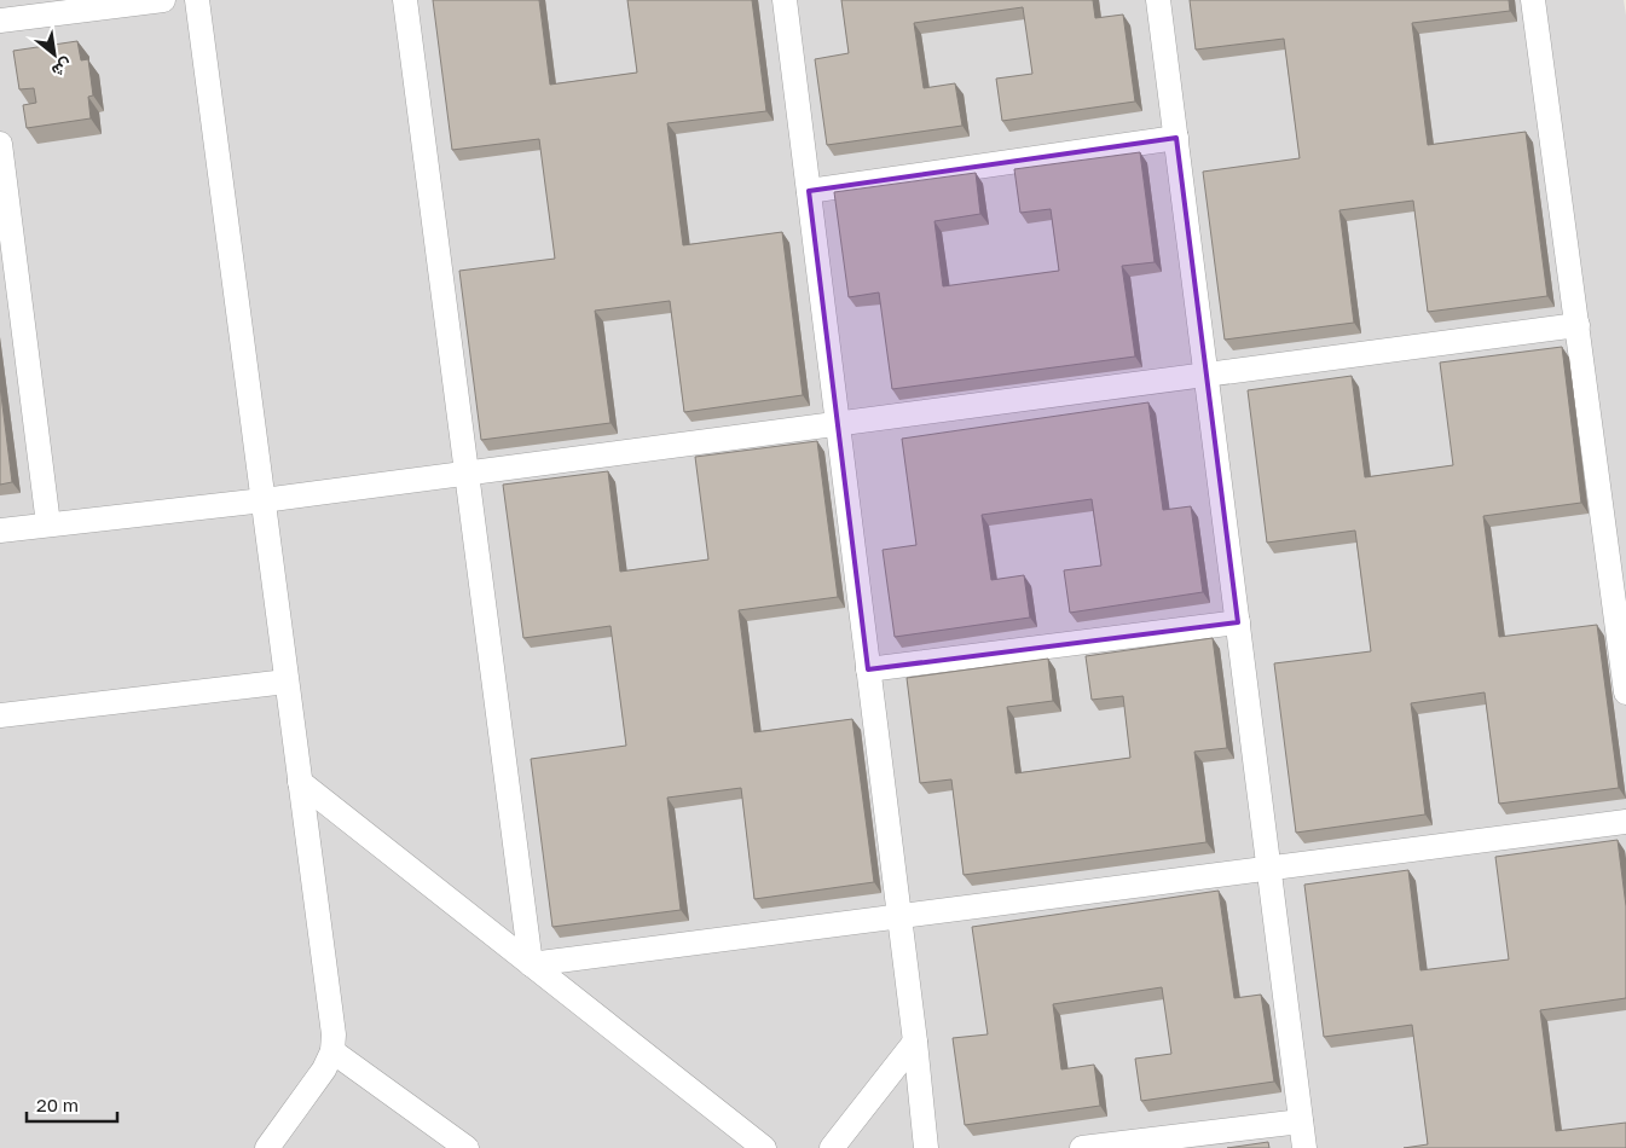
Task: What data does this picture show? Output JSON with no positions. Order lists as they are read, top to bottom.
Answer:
{
  "scale_bar": "20 m",
  "north": "bottom right"
}
